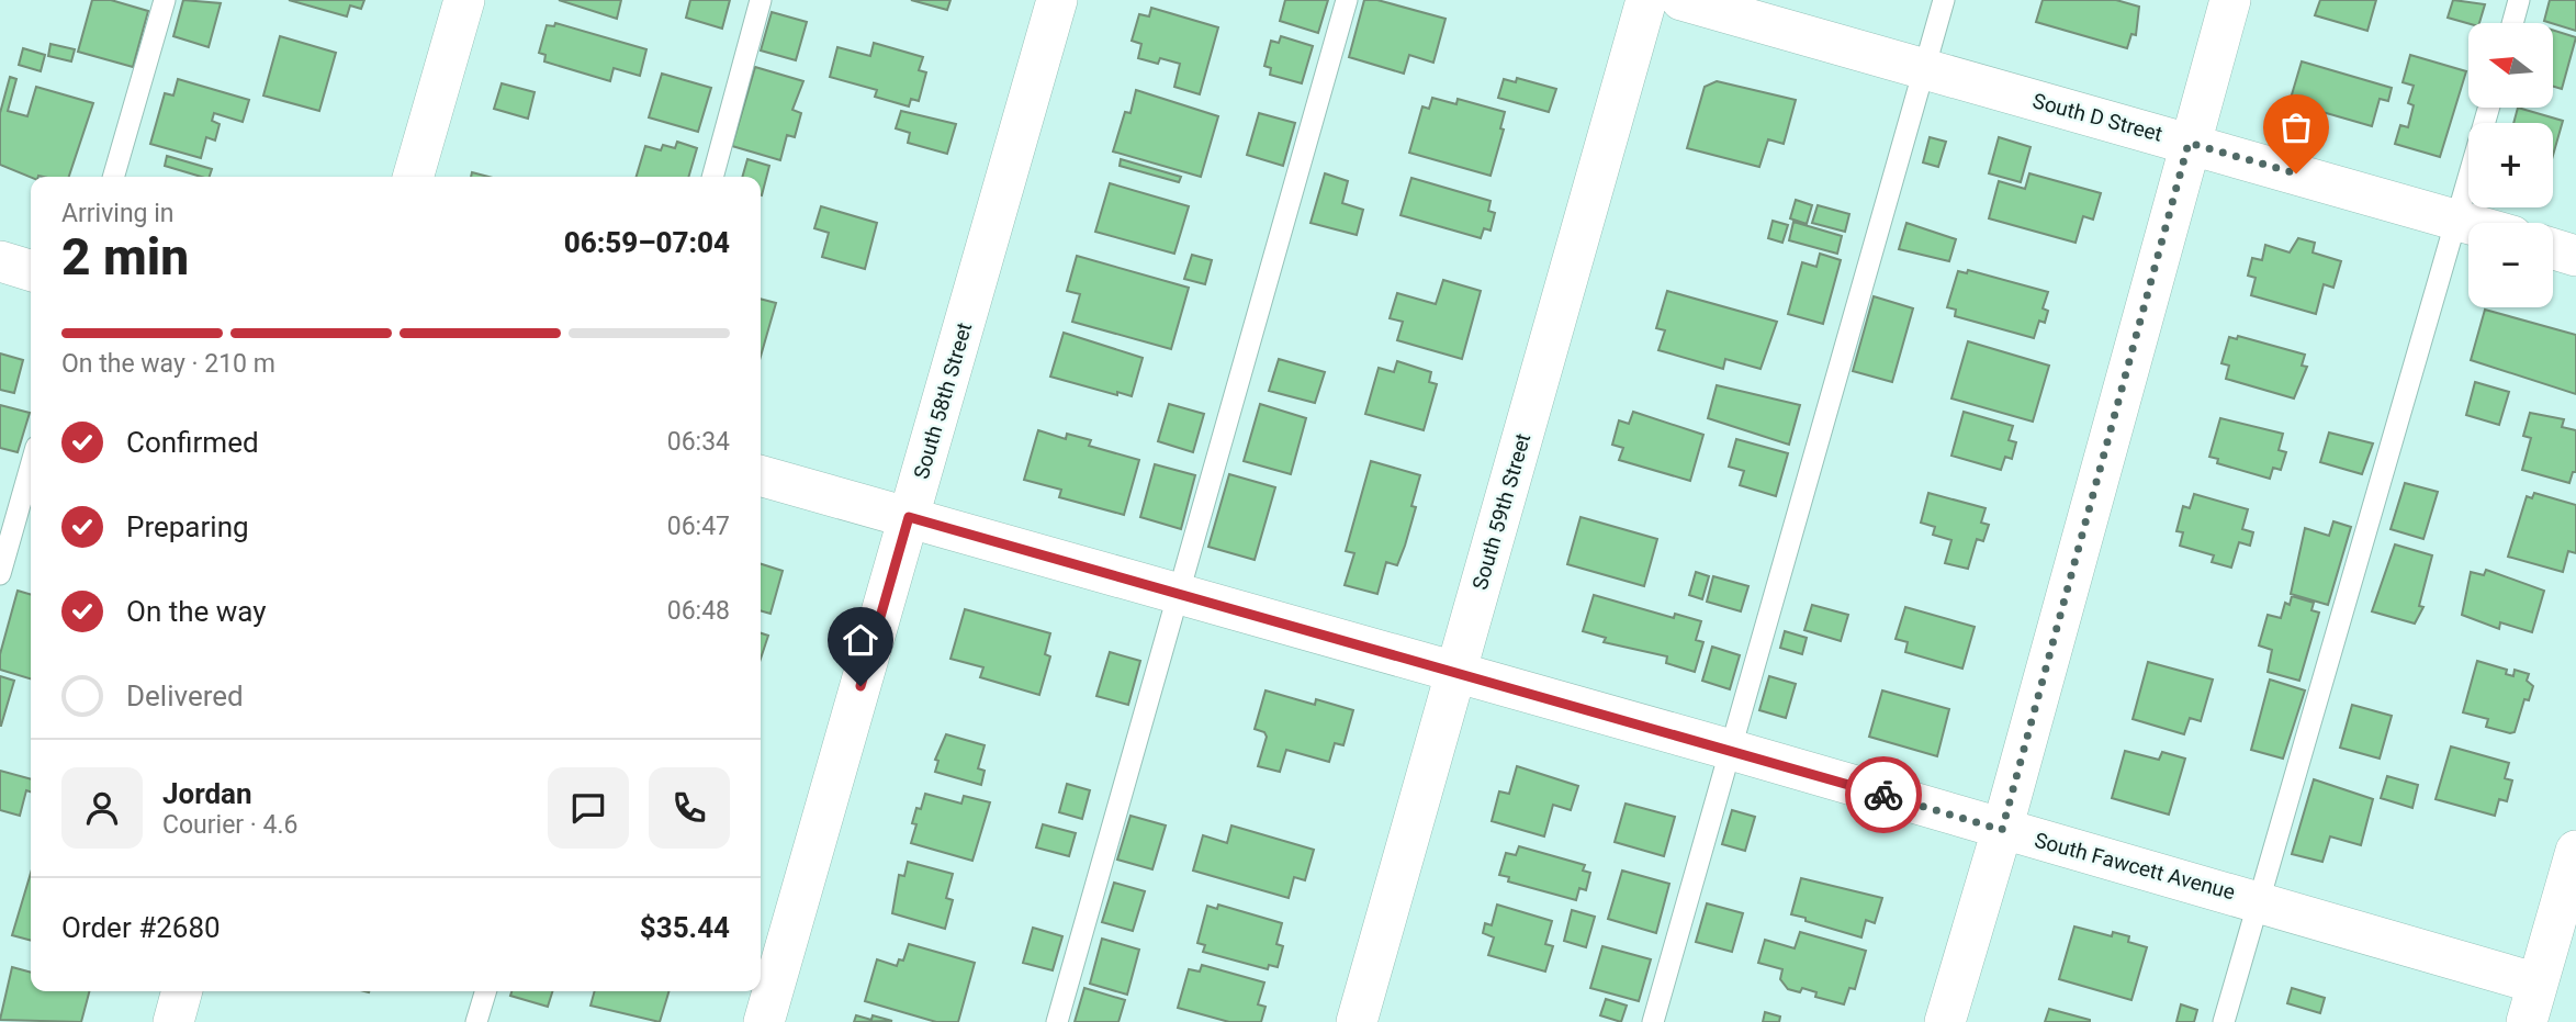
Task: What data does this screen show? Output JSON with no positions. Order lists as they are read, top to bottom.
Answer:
{
  "streets": {
    "street": [
      "South D Street",
      "South 58th Street",
      "South 59th Street",
      "South Fawcett Avenue"
    ]
  },
  "crossings": [
    ["South 58th Street", "South Fawcett Avenue"],
    ["South 59th Street", "South Fawcett Avenue"]
  ],
  "north": "left",
  "page": {
    "map_buttons": ["+", "−"],
    "heading": ["2 min", "Arriving in", "06:59–07:04"],
    "panel": [
      "Jordan",
      "Courier · 4.6",
      "Order #2680",
      "$35.44"
    ],
    "bar": "On the way · 210 m",
    "list": [
      ["Confirmed", "06:34"],
      ["Preparing", "06:47"],
      ["On the way", "06:48"],
      "Delivered"
    ]
  }
}
